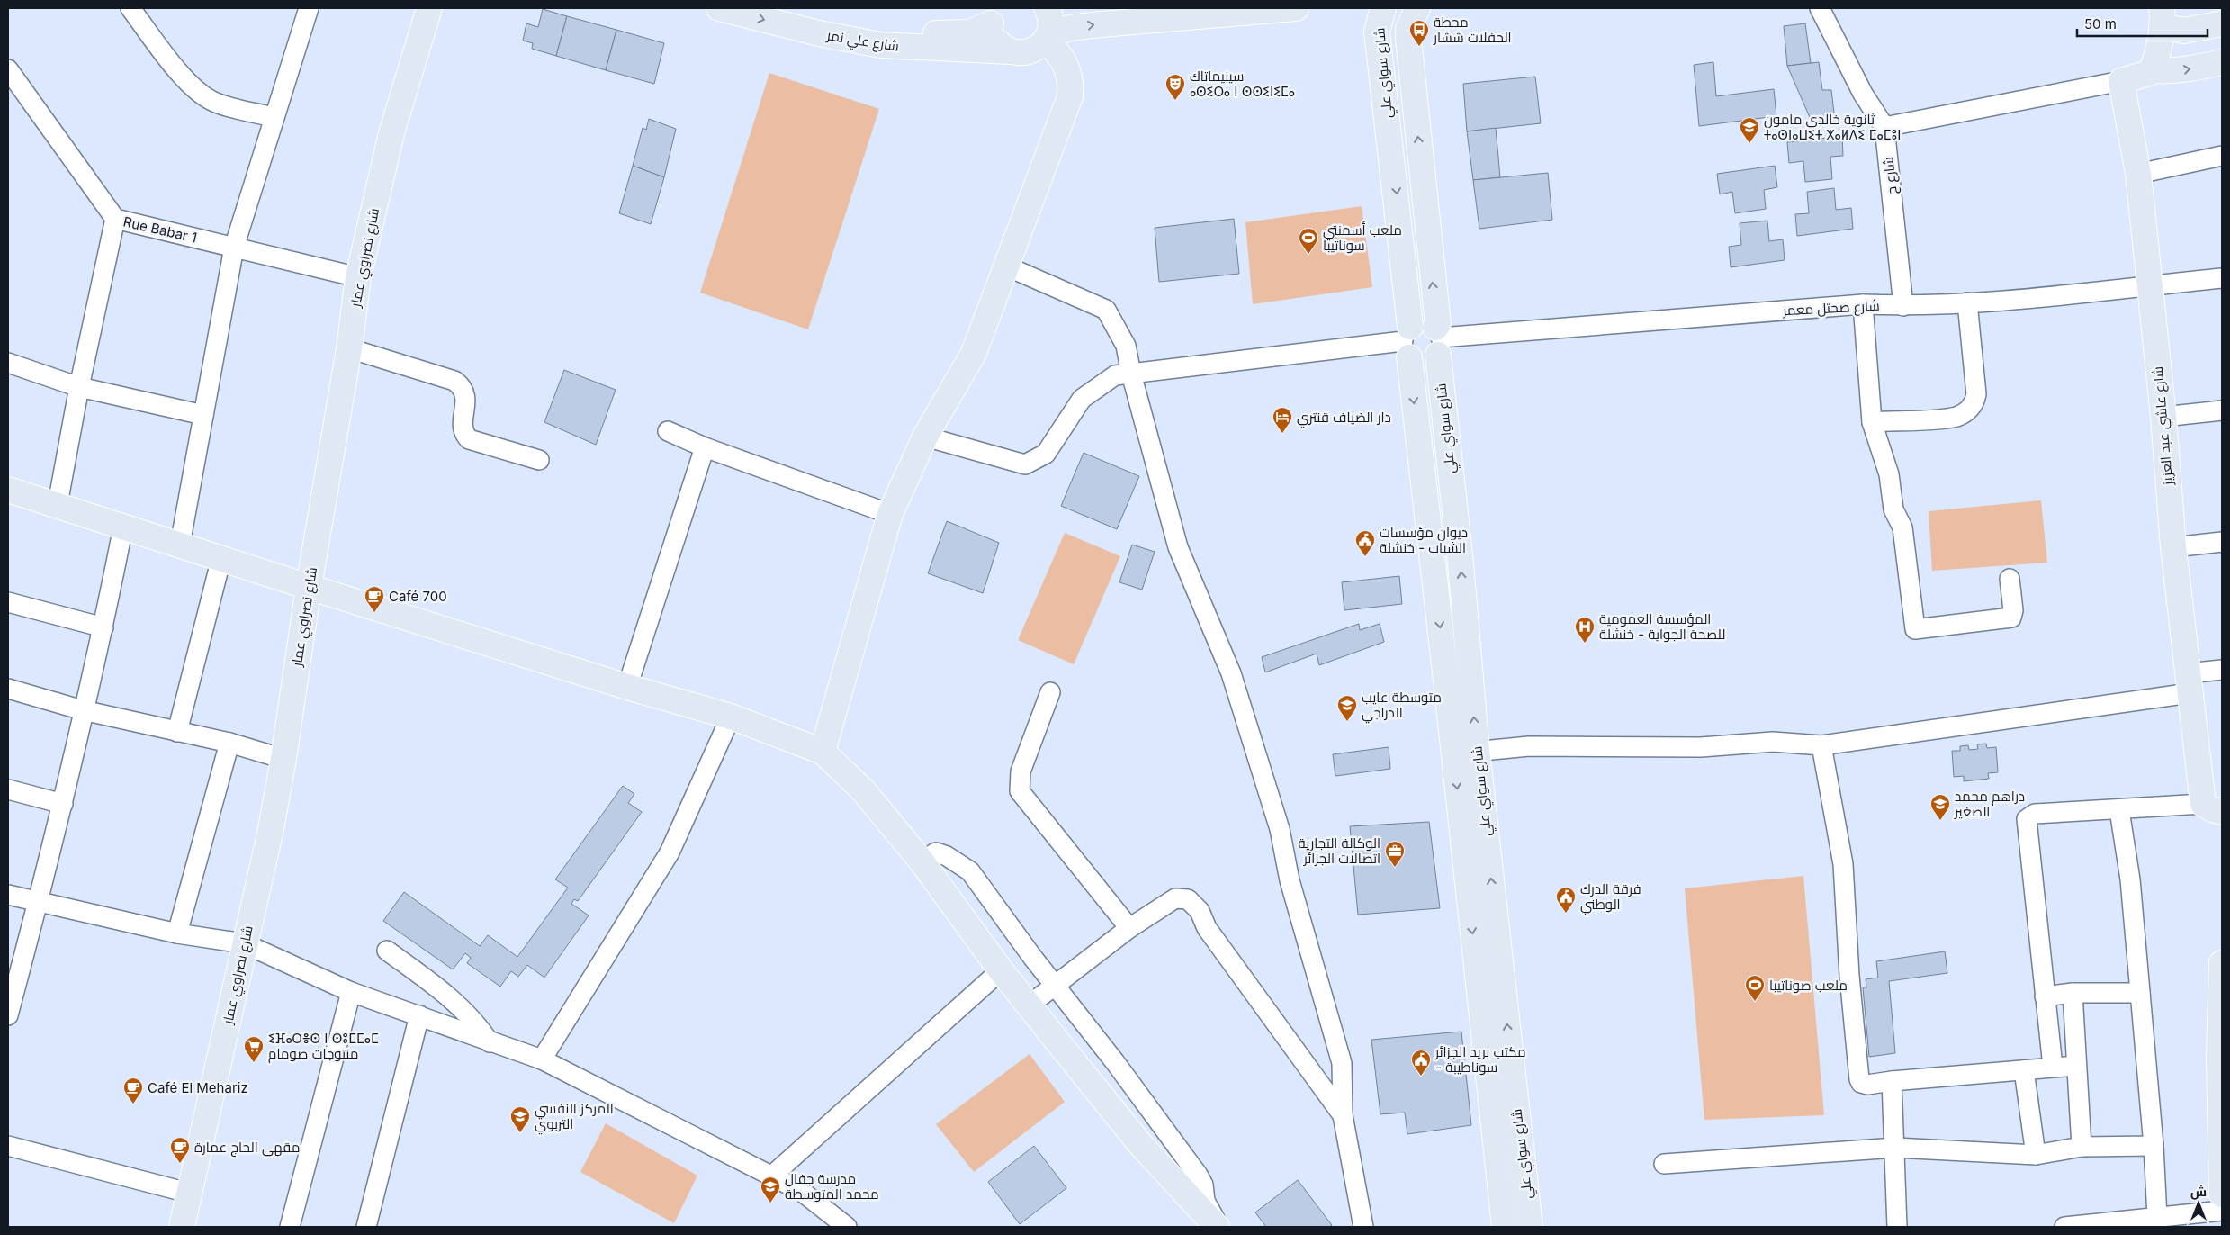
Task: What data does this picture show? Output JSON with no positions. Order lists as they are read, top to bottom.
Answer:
{
  "streets": {
    "main road": [
      "شارع علي نمر",
      "شارع سواي علي",
      "شارع نصراوي عمار",
      "شارع عاشي عبد العزيز"
    ],
    "street": ["شارع ح", "Rue Babar 1", "شارع صحتل معمر"]
  },
  "crossings": [
    ["شارع سواي علي", "شارع صحتل معمر"],
    ["شارع ح", "شارع صحتل معمر"],
    ["Rue Babar 1", "شارع نصراوي عمار"],
    ["شارع صحتل معمر", "شارع عاشي عبد العزيز"]
  ],
  "places": {
    "bus stop": ["محطة الحفلات ششار"],
    "theatre": ["سينيماتاك ⴰⵙⵉⵔⴰ ⵏ ⵙⵙⵉⵏⵉⵎⴰ"],
    "school or university": [
      "ثانوية خالدي مامون ⵜⴰⵙⵏⴰⵡⵉⵜ ⵅⴰⵍⴷⵉ ⵎⴰⵎⵓⵏ",
      "متوسطة عايب الدراجي",
      "دراهم محمد الصغير",
      "المركز النفسي التربوي",
      "مدرسة جفال محمد المتوسطة"
    ],
    "sports": ["ملعب أسمنتي سوناتيبا", "ملعب صوناتيبا"],
    "hotel": ["دار الضياف قنتري"],
    "public building": ["ديوان مؤسسات الشباب - خنشلة", "فرقة الدرك الوطني", "مكتب بريد الجزائر - سوناطيبة"],
    "cafe": ["Café 700", "Café El Mehariz", "مقهى الحاج عمارة"],
    "hospital": ["المؤسسة العمومية للصحة الجواية - خنشلة"],
    "office": ["الوكالة التجارية اتصالات الجزائر"],
    "supermarket": ["ⵉⴼⴰⵔⴻⵙ ⵏ ⵙⵓⵎⵎⴰⵎ منتوجات صومام"]
  },
  "scale_bar": "50 m",
  "north": "top"
}
